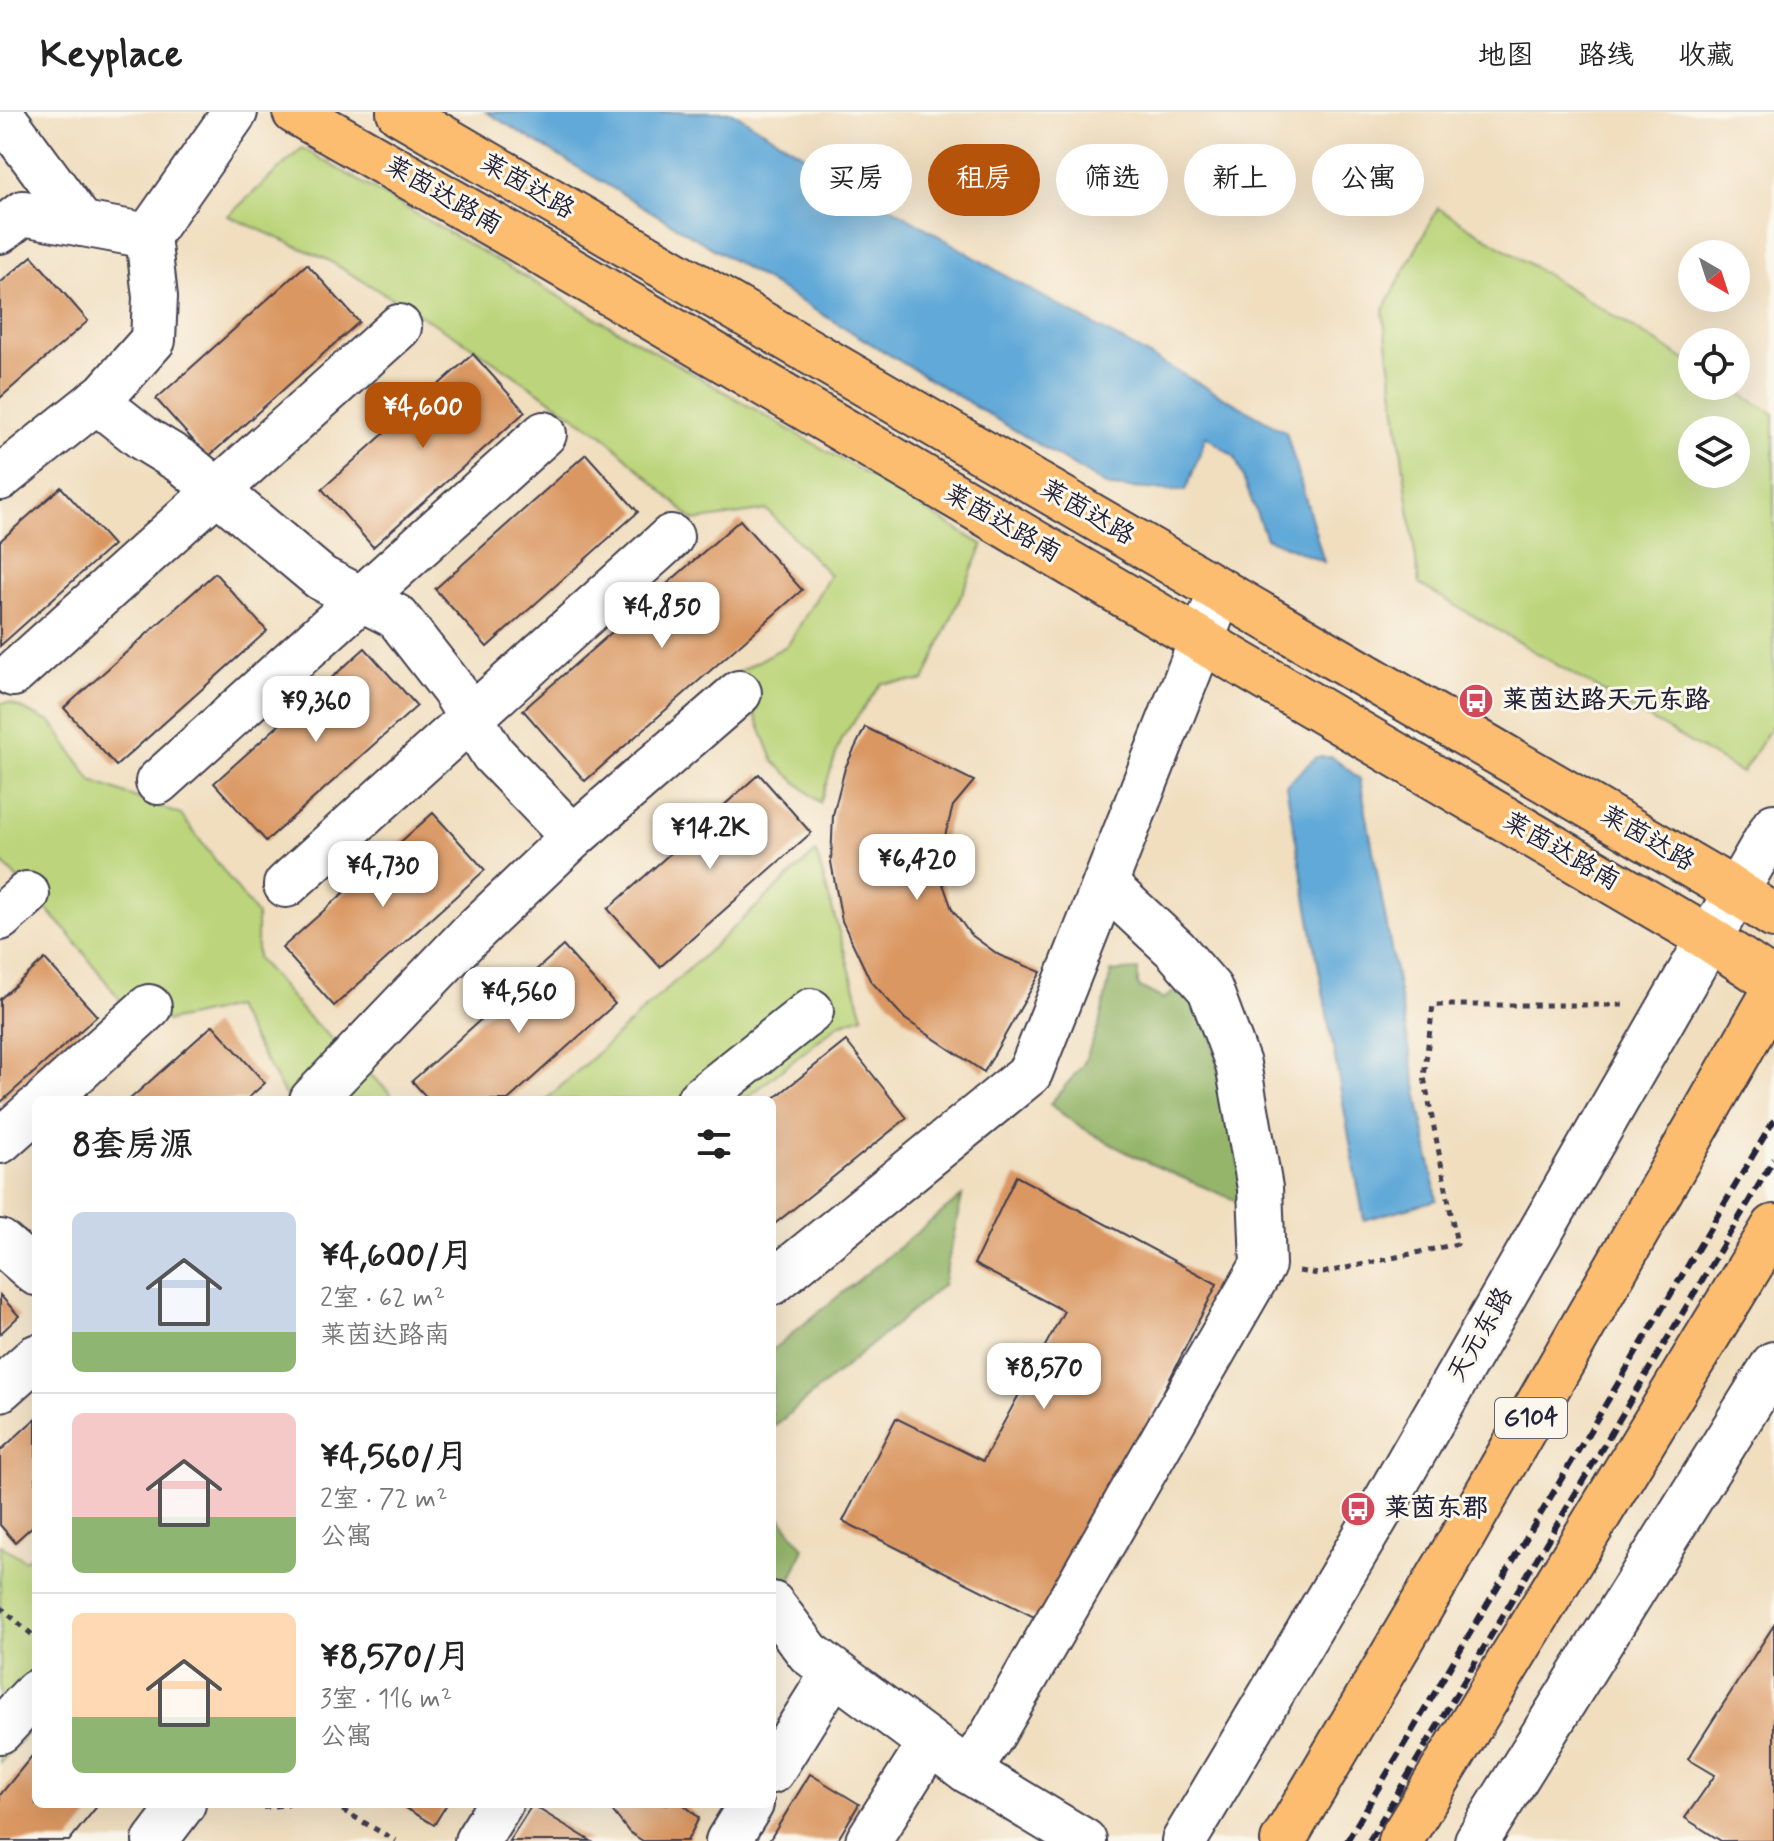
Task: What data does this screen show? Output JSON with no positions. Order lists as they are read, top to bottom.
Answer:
{
  "streets": {
    "main road": ["莱茵达路", "莱茵达路南", "G104"],
    "street": ["天元东路"]
  },
  "crossings": [
    ["莱茵达路", "天元东路"],
    ["莱茵达路南", "天元东路"]
  ],
  "places": {
    "bus stop": ["莱茵达路天元东路", "莱茵东郡"]
  },
  "north": "bottom right",
  "page": {
    "header": "Keyplace",
    "nav": ["地图", "路线", "收藏"],
    "chip": [
      "买房",
      "租房",
      "筛选",
      "新上",
      "公寓"
    ],
    "price": [
      "¥4,600",
      "¥4,850",
      "¥9,360",
      "¥14.2K",
      "¥6,420",
      "¥4,730",
      "¥4,560",
      "¥8,570"
    ],
    "heading": "8套房源",
    "list": [
      {
        "name": "¥4,600/月",
        "note": "2室 · 62 m² · 莱茵达路南"
      },
      {
        "name": "¥4,560/月",
        "note": "2室 · 72 m² · 公寓"
      },
      {
        "name": "¥8,570/月",
        "note": "3室 · 116 m² · 公寓"
      }
    ]
  }
}
